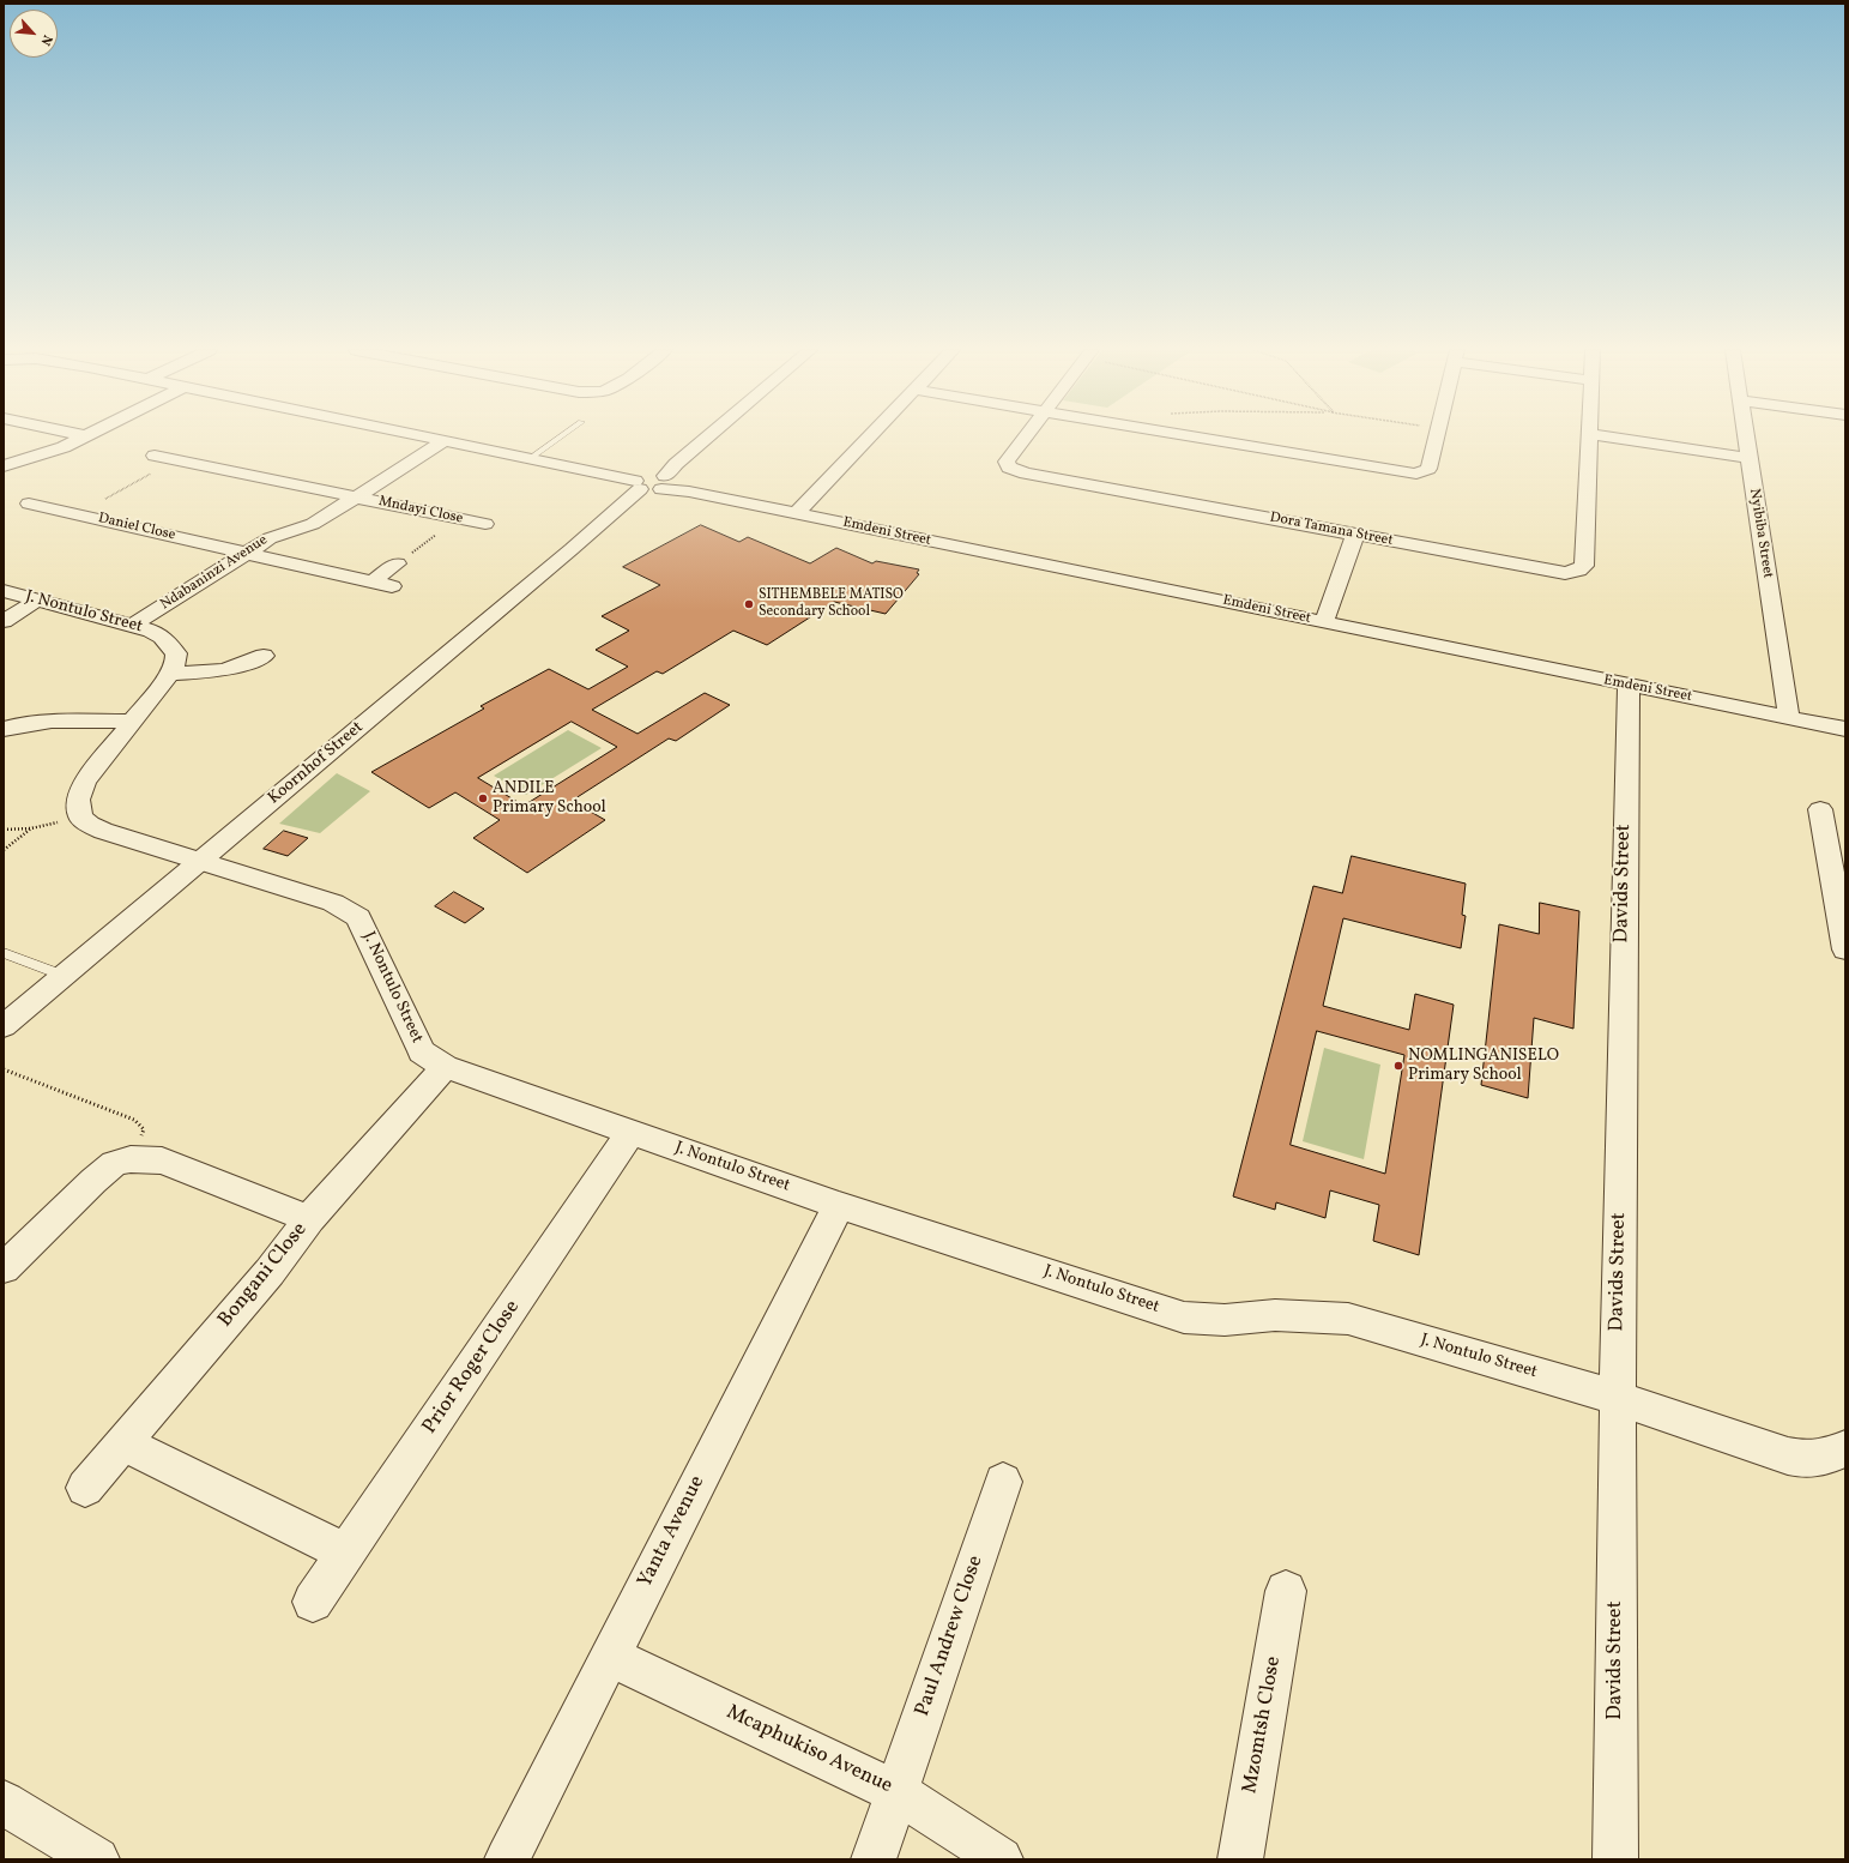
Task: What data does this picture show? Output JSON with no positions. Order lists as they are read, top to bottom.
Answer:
{
  "streets": {
    "street": [
      "Mndayi Close",
      "Daniel Close",
      "Dora Tamana Street",
      "Emdeni Street",
      "Nyibiba Street",
      "Ndabaninzi Avenue",
      "J. Nontulo Street",
      "Koornhof Street",
      "Davids Street",
      "Bongani Close",
      "Prior Roger Close",
      "Yanta Avenue",
      "Paul Andrew Close",
      "Mzomtsh Close",
      "Mcaphukiso Avenue"
    ]
  },
  "crossings": [
    ["Mndayi Close", "Ndabaninzi Avenue"],
    ["Daniel Close", "Ndabaninzi Avenue"],
    ["Emdeni Street", "Nyibiba Street"],
    ["Emdeni Street", "Ndabaninzi Avenue"],
    ["Emdeni Street", "Koornhof Street"],
    ["Emdeni Street", "Davids Street"],
    ["Ndabaninzi Avenue", "J. Nontulo Street"],
    ["J. Nontulo Street", "Koornhof Street"],
    ["J. Nontulo Street", "Davids Street"],
    ["J. Nontulo Street", "Bongani Close"],
    ["J. Nontulo Street", "Prior Roger Close"],
    ["J. Nontulo Street", "Yanta Avenue"],
    ["Yanta Avenue", "Mcaphukiso Avenue"],
    ["Paul Andrew Close", "Mcaphukiso Avenue"]
  ],
  "places": ["SITHEMBELE MATISO Secondary School", "ANDILE Primary School", "NOMLINGANISELO Primary School"],
  "north": "bottom right"
}
